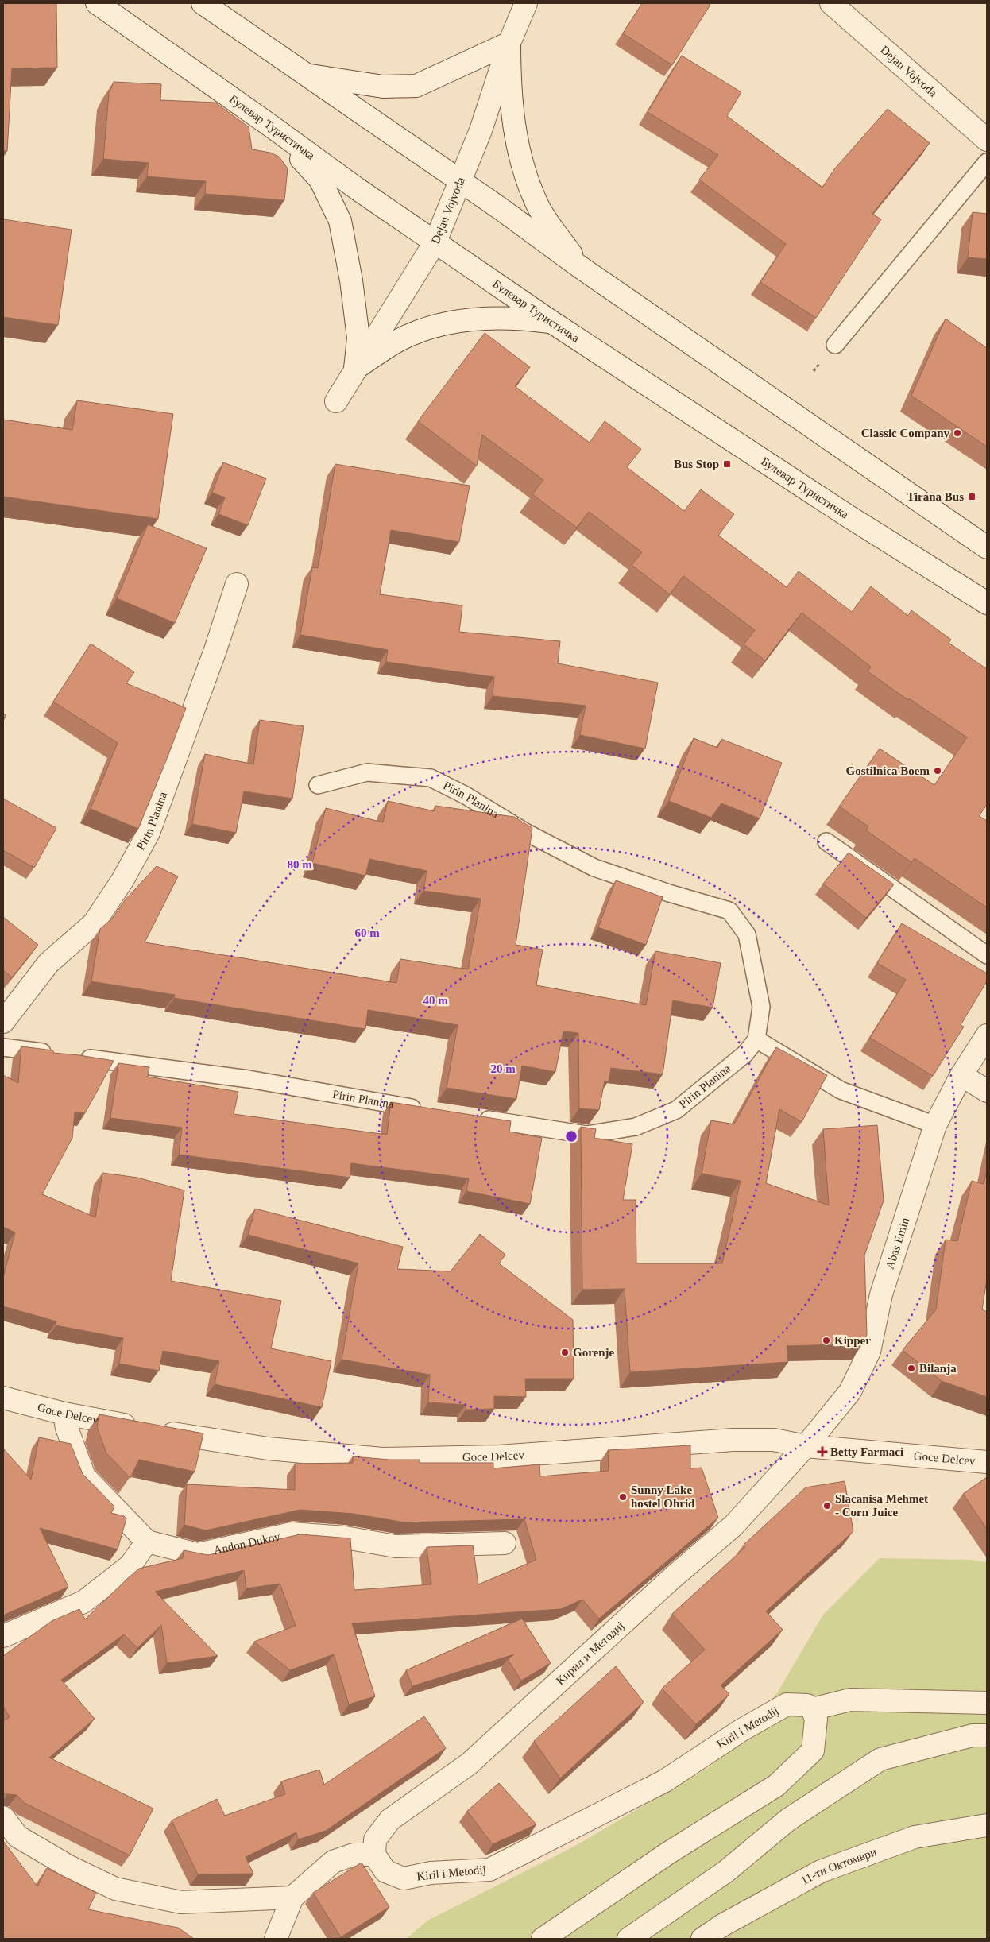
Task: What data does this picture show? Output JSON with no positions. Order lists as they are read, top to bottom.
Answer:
{
  "streets": {
    "street": [
      "Dejan Vojvoda",
      "Булевар Туристичка",
      "Pirin Planina",
      "Abas Emin",
      "Goce Delcev",
      "Andon Dukov",
      "Кирил и Методиј",
      "Kiril i Metodij",
      "11-ти Октомври"
    ]
  },
  "crossings": [
    ["Dejan Vojvoda", "Булевар Туристичка"],
    ["Abas Emin", "Goce Delcev"],
    ["Abas Emin", "Кирил и Методиј"],
    ["Goce Delcev", "Кирил и Методиј"],
    ["Кирил и Методиј", "Kiril i Metodij"]
  ],
  "places": {
    "other": [
      "Classic Company",
      "Gostilnica Boem",
      "Kipper",
      "Gorenje",
      "Bilanja",
      "Sunny Lake hostel Ohrid",
      "Slacanisa Mehmet - Corn Juice"
    ],
    "transit": ["Bus Stop", "Tirana Bus"],
    "health": ["Betty Farmaci"]
  },
  "rings": [
    "80 m",
    "60 m",
    "40 m",
    "20 m"
  ]
}
